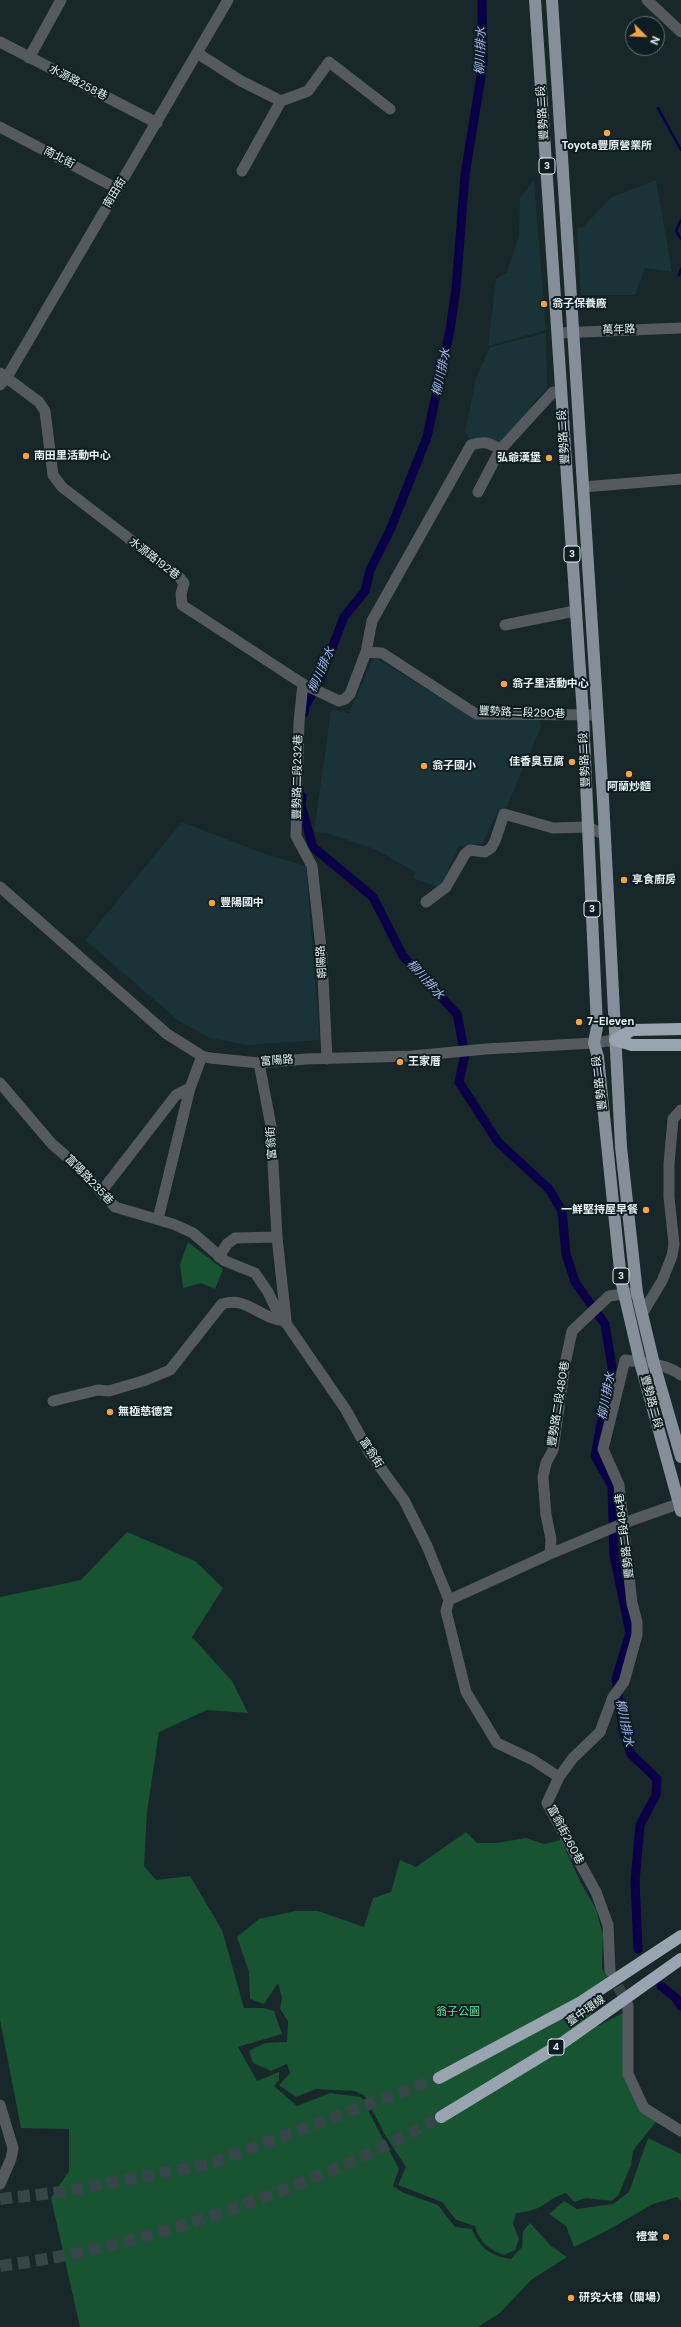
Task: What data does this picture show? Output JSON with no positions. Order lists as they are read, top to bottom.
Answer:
{
  "streets": {
    "highway": ["臺中環線", "4"],
    "main road": ["豐勢路二段", "3"],
    "street": [
      "水源路258巷",
      "南北街",
      "南田街",
      "萬年路",
      "水源路192巷",
      "豐勢路二段290巷",
      "豐勢路二段232巷",
      "朝陽路",
      "富陽路",
      "富翁街",
      "富陽路235巷",
      "豐勢路二段480巷",
      "豐勢路二段484巷",
      "富翁街260巷"
    ]
  },
  "crossings": [
    ["水源路258巷", "南田街"],
    ["豐勢路二段", "萬年路"],
    ["豐勢路二段", "豐勢路二段290巷"],
    ["豐勢路二段", "富陽路"],
    ["豐勢路二段", "豐勢路二段480巷"],
    ["豐勢路二段", "豐勢路二段484巷"],
    ["南北街", "南田街"],
    ["南田街", "水源路192巷"],
    ["水源路192巷", "豐勢路二段290巷"],
    ["水源路192巷", "豐勢路二段232巷"],
    ["豐勢路二段232巷", "朝陽路"],
    ["朝陽路", "富陽路"],
    ["富陽路", "富翁街"],
    ["富翁街", "富陽路235巷"],
    ["豐勢路二段484巷", "富翁街260巷"]
  ],
  "water": ["柳川排水"],
  "parks": ["翁子公園"],
  "places": [
    "Toyota豐原營業所",
    "翁子保養廠",
    "南田里活動中心",
    "弘爺漢堡",
    "翁子里活動中心",
    "佳香臭豆腐",
    "翁子國小",
    "阿蘭炒麵",
    "享食廚房",
    "豐陽國中",
    "7-Eleven",
    "王家厝",
    "一鮮堅持屋早餐",
    "無極慈德宮",
    "禮堂",
    "研究大樓（闈場）"
  ],
  "north": "bottom right"
}
